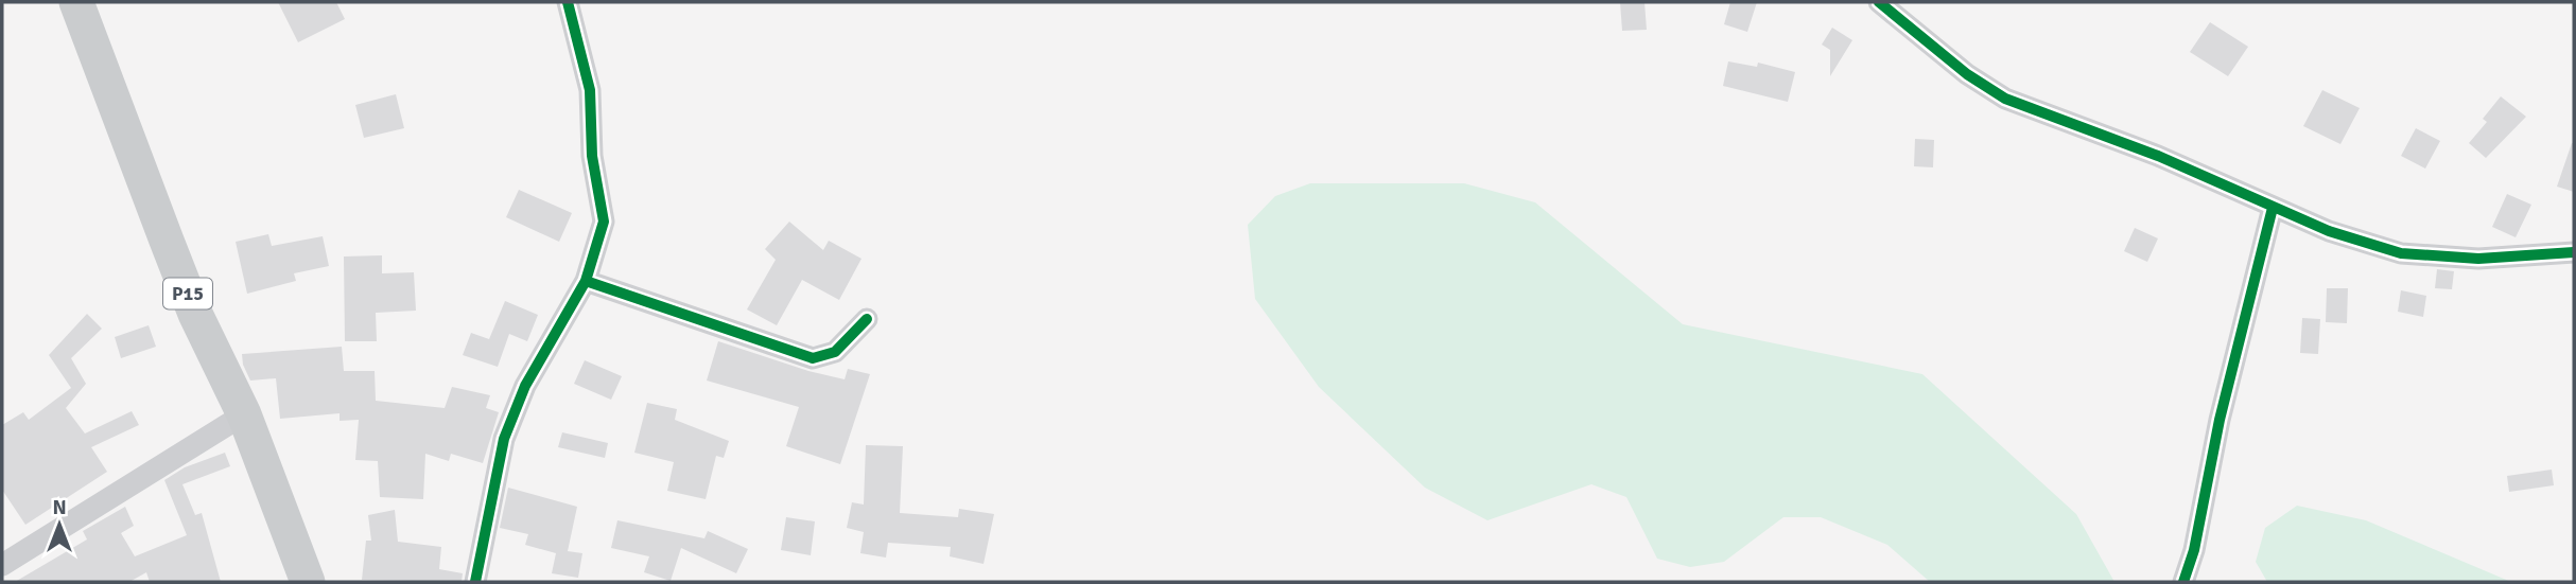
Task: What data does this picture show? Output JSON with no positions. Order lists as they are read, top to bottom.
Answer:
{
  "streets": {
    "main road": ["P15"]
  },
  "north": "top"
}
